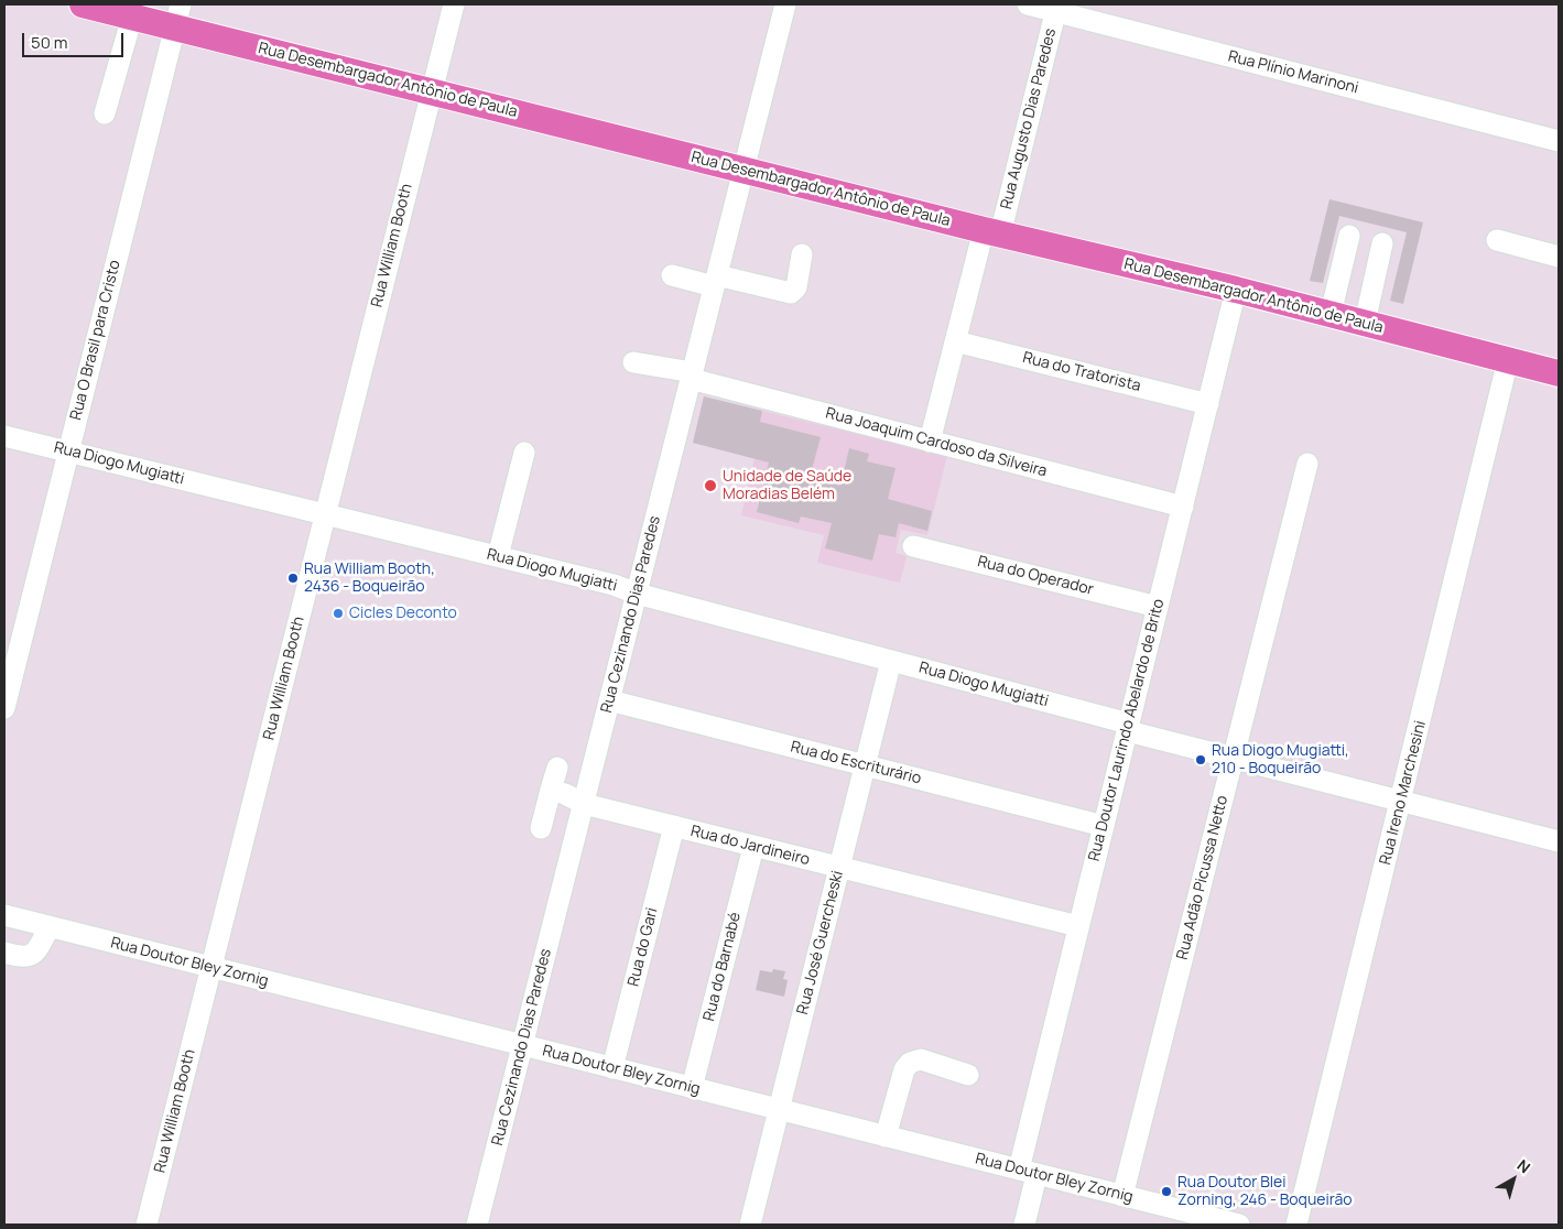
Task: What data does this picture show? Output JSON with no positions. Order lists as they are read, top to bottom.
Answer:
{
  "streets": {
    "main road": ["Rua Desembargador Antônio de Paula"],
    "street": [
      "Rua Plínio Marinoni",
      "Rua Augusto Dias Paredes",
      "Rua William Booth",
      "Rua O Brasil para Cristo",
      "Rua do Tratorista",
      "Rua Joaquim Cardoso da Silveira",
      "Rua Diogo Mugiatti",
      "Rua do Operador",
      "Rua Cezinando Dias Paredes",
      "Rua Doutor Laurindo Abelardo de Brito",
      "Rua do Escriturário",
      "Rua Ireno Marchesini",
      "Rua do Jardineiro",
      "Rua Adão Picussa Netto",
      "Rua José Guercheski",
      "Rua do Gari",
      "Rua Doutor Bley Zornig",
      "Rua do Barnabé"
    ]
  },
  "crossings": [
    ["Rua Plínio Marinoni", "Rua Augusto Dias Paredes"],
    ["Rua Desembargador Antônio de Paula", "Rua Augusto Dias Paredes"],
    ["Rua Desembargador Antônio de Paula", "Rua William Booth"],
    ["Rua Desembargador Antônio de Paula", "Rua O Brasil para Cristo"],
    ["Rua Desembargador Antônio de Paula", "Rua Cezinando Dias Paredes"],
    ["Rua Desembargador Antônio de Paula", "Rua Doutor Laurindo Abelardo de Brito"],
    ["Rua Desembargador Antônio de Paula", "Rua Ireno Marchesini"],
    ["Rua Augusto Dias Paredes", "Rua do Tratorista"],
    ["Rua Augusto Dias Paredes", "Rua Joaquim Cardoso da Silveira"],
    ["Rua William Booth", "Rua Diogo Mugiatti"],
    ["Rua William Booth", "Rua Doutor Bley Zornig"],
    ["Rua O Brasil para Cristo", "Rua Diogo Mugiatti"],
    ["Rua do Tratorista", "Rua Doutor Laurindo Abelardo de Brito"],
    ["Rua Joaquim Cardoso da Silveira", "Rua Cezinando Dias Paredes"],
    ["Rua Joaquim Cardoso da Silveira", "Rua Doutor Laurindo Abelardo de Brito"],
    ["Rua Diogo Mugiatti", "Rua Cezinando Dias Paredes"],
    ["Rua Diogo Mugiatti", "Rua Doutor Laurindo Abelardo de Brito"],
    ["Rua Diogo Mugiatti", "Rua Ireno Marchesini"],
    ["Rua Diogo Mugiatti", "Rua Adão Picussa Netto"],
    ["Rua Diogo Mugiatti", "Rua José Guercheski"],
    ["Rua do Operador", "Rua Doutor Laurindo Abelardo de Brito"],
    ["Rua Cezinando Dias Paredes", "Rua do Escriturário"],
    ["Rua Cezinando Dias Paredes", "Rua do Jardineiro"],
    ["Rua Cezinando Dias Paredes", "Rua Doutor Bley Zornig"],
    ["Rua Doutor Laurindo Abelardo de Brito", "Rua do Escriturário"],
    ["Rua Doutor Laurindo Abelardo de Brito", "Rua do Jardineiro"],
    ["Rua Doutor Laurindo Abelardo de Brito", "Rua Doutor Bley Zornig"],
    ["Rua do Escriturário", "Rua José Guercheski"],
    ["Rua do Jardineiro", "Rua José Guercheski"],
    ["Rua do Jardineiro", "Rua do Gari"],
    ["Rua do Jardineiro", "Rua do Barnabé"],
    ["Rua Adão Picussa Netto", "Rua Doutor Bley Zornig"],
    ["Rua José Guercheski", "Rua Doutor Bley Zornig"],
    ["Rua do Gari", "Rua Doutor Bley Zornig"],
    ["Rua Doutor Bley Zornig", "Rua do Barnabé"]
  ],
  "places": [
    "Unidade de Saúde Moradias Belém",
    "Rua William Booth, 2436 - Boqueirão",
    "Cicles Deconto",
    "Rua Diogo Mugiatti, 210 - Boqueirão",
    "Rua Doutor Blei Zorning, 246 - Boqueirão"
  ],
  "scale_bar": "50 m",
  "north": "top right"
}
